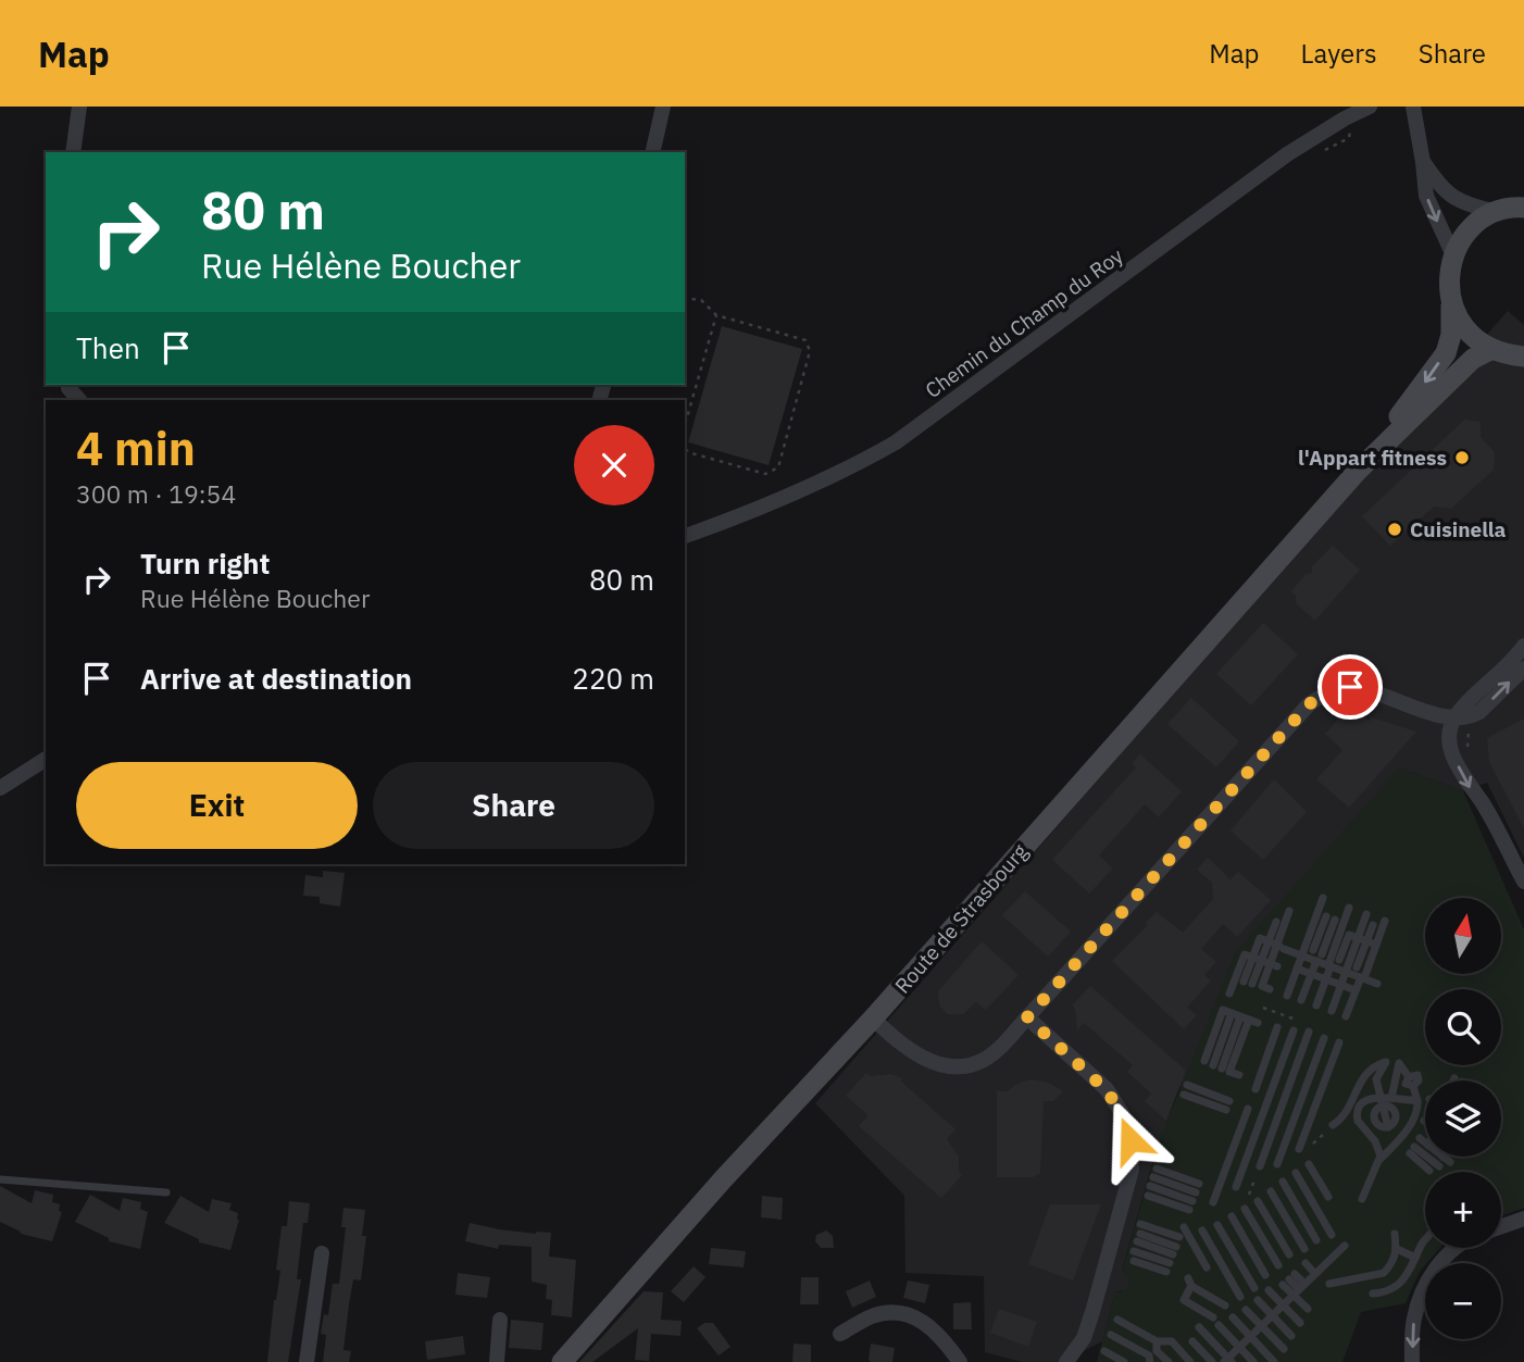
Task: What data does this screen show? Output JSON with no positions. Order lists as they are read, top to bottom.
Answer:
{
  "streets": {
    "main road": ["Route de Strasbourg"],
    "street": ["Chemin du Champ du Roy"]
  },
  "places": ["l'Appart fitness", "Cuisinella"],
  "north": "top",
  "page": {
    "header": "Map",
    "nav": ["Map", "Layers", "Share"],
    "turn": ["80 m", "Rue Hélène Boucher"],
    "then": "Then",
    "heading": ["4 min", "300 m · 19:54"],
    "list": [
      {
        "name": "Turn right",
        "note": "Rue Hélène Boucher",
        "value": "80 m"
      },
      {
        "name": "Arrive at destination",
        "value": "220 m"
      }
    ],
    "buttons": ["Exit", "Share"],
    "map_buttons": ["+", "−"]
  }
}
